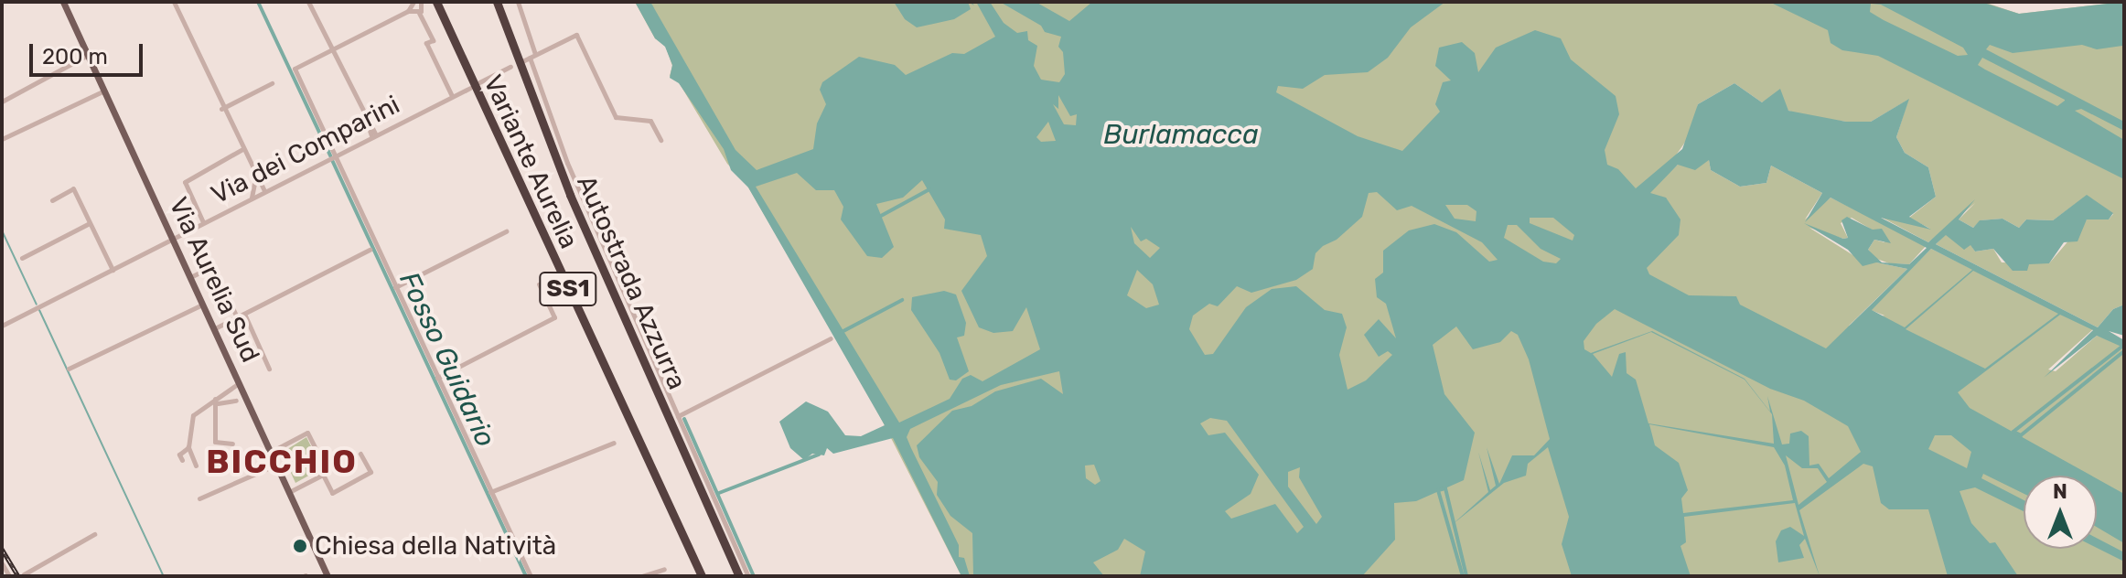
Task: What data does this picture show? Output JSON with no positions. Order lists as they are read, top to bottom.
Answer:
{
  "streets": {
    "highway": ["Variante Aurelia", "Autostrada Azzurra", "SS1"],
    "main road": ["Via Aurelia Sud"],
    "street": ["Via dei Comparini"]
  },
  "crossings": [
    ["Via dei Comparini", "Via Aurelia Sud"]
  ],
  "districts": ["BICCHIO"],
  "water": ["Burlamacca", "Fosso Guidario"],
  "places": ["Chiesa della Natività"],
  "scale_bar": "200 m",
  "north": "top"
}
